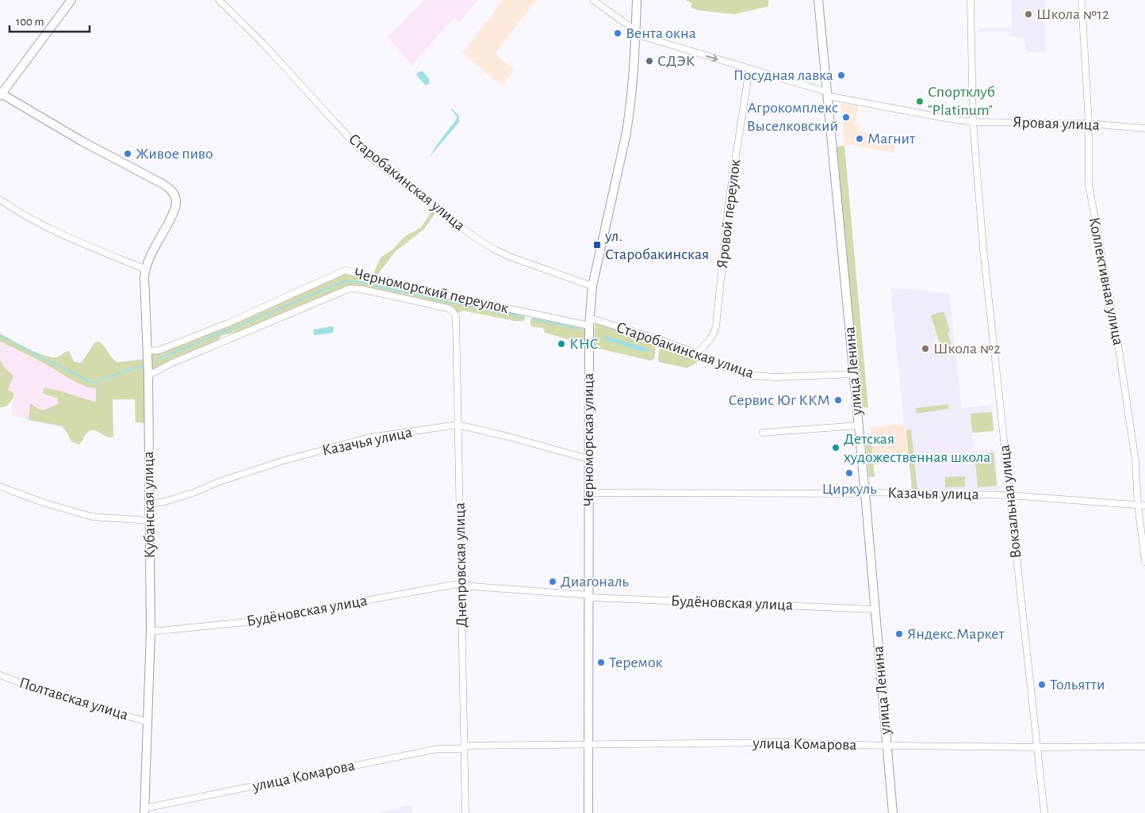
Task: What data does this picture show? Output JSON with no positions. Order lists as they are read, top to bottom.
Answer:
{
  "streets": {
    "street": [
      "Яровая улица",
      "Старобакинская улица",
      "Яровой переулок",
      "Коллективная улица",
      "Черноморский переулок",
      "улица Ленина",
      "Черноморская улица",
      "Казачья улица",
      "Вокзальная улица",
      "Кубанская улица",
      "Днепровская улица",
      "Будёновская улица",
      "Полтавская улица",
      "улица Комарова"
    ]
  },
  "crossings": [
    ["Яровая улица", "Яровой переулок"],
    ["Яровая улица", "Коллективная улица"],
    ["Яровая улица", "улица Ленина"],
    ["Яровая улица", "Черноморская улица"],
    ["Яровая улица", "Вокзальная улица"],
    ["Старобакинская улица", "Яровой переулок"],
    ["Старобакинская улица", "Черноморский переулок"],
    ["Старобакинская улица", "улица Ленина"],
    ["Старобакинская улица", "Черноморская улица"],
    ["Коллективная улица", "Казачья улица"],
    ["Черноморский переулок", "Черноморская улица"],
    ["Черноморский переулок", "Кубанская улица"],
    ["улица Ленина", "Казачья улица"],
    ["улица Ленина", "Будёновская улица"],
    ["улица Ленина", "улица Комарова"],
    ["Черноморская улица", "Казачья улица"],
    ["Черноморская улица", "Будёновская улица"],
    ["Черноморская улица", "улица Комарова"],
    ["Казачья улица", "Вокзальная улица"],
    ["Казачья улица", "Кубанская улица"],
    ["Казачья улица", "Днепровская улица"],
    ["Вокзальная улица", "улица Комарова"],
    ["Кубанская улица", "Днепровская улица"],
    ["Кубанская улица", "Будёновская улица"],
    ["Кубанская улица", "Полтавская улица"],
    ["Кубанская улица", "улица Комарова"],
    ["Днепровская улица", "Будёновская улица"],
    ["Днепровская улица", "улица Комарова"]
  ],
  "places": {
    "other": [
      "Школа №12",
      "Вента окна",
      "СДЭК",
      "Посудная лавка",
      "Спортклуб \"Platinum\"",
      "Агрокомплекс Выселковский",
      "Магнит",
      "Живое пиво",
      "КНС",
      "Школа №2",
      "Сервис Юг ККМ",
      "Детская художественная школа",
      "Циркуль",
      "Диагональ",
      "Яндекс.Маркет",
      "Теремок",
      "Тольятти"
    ],
    "transit": ["ул. Старобакинская"]
  },
  "scale_bar": "100 m"
}
